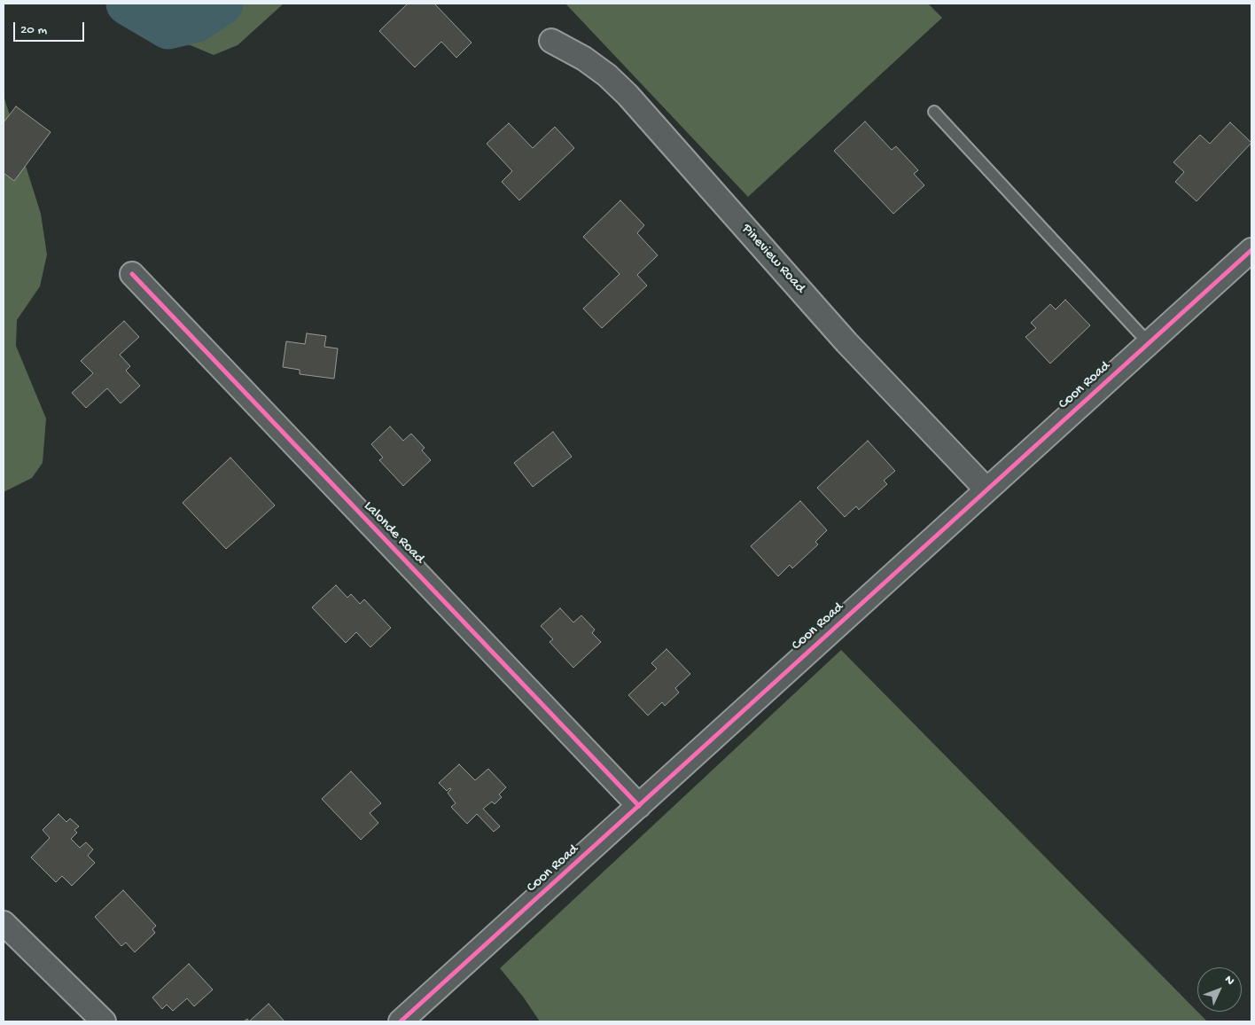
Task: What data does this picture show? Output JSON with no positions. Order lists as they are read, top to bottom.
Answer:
{
  "streets": {
    "street": ["Pineview Road", "Coon Road", "Lalonde Road"]
  },
  "crossings": [
    ["Pineview Road", "Coon Road"],
    ["Coon Road", "Lalonde Road"]
  ],
  "scale_bar": "20 m",
  "north": "top right"
}
